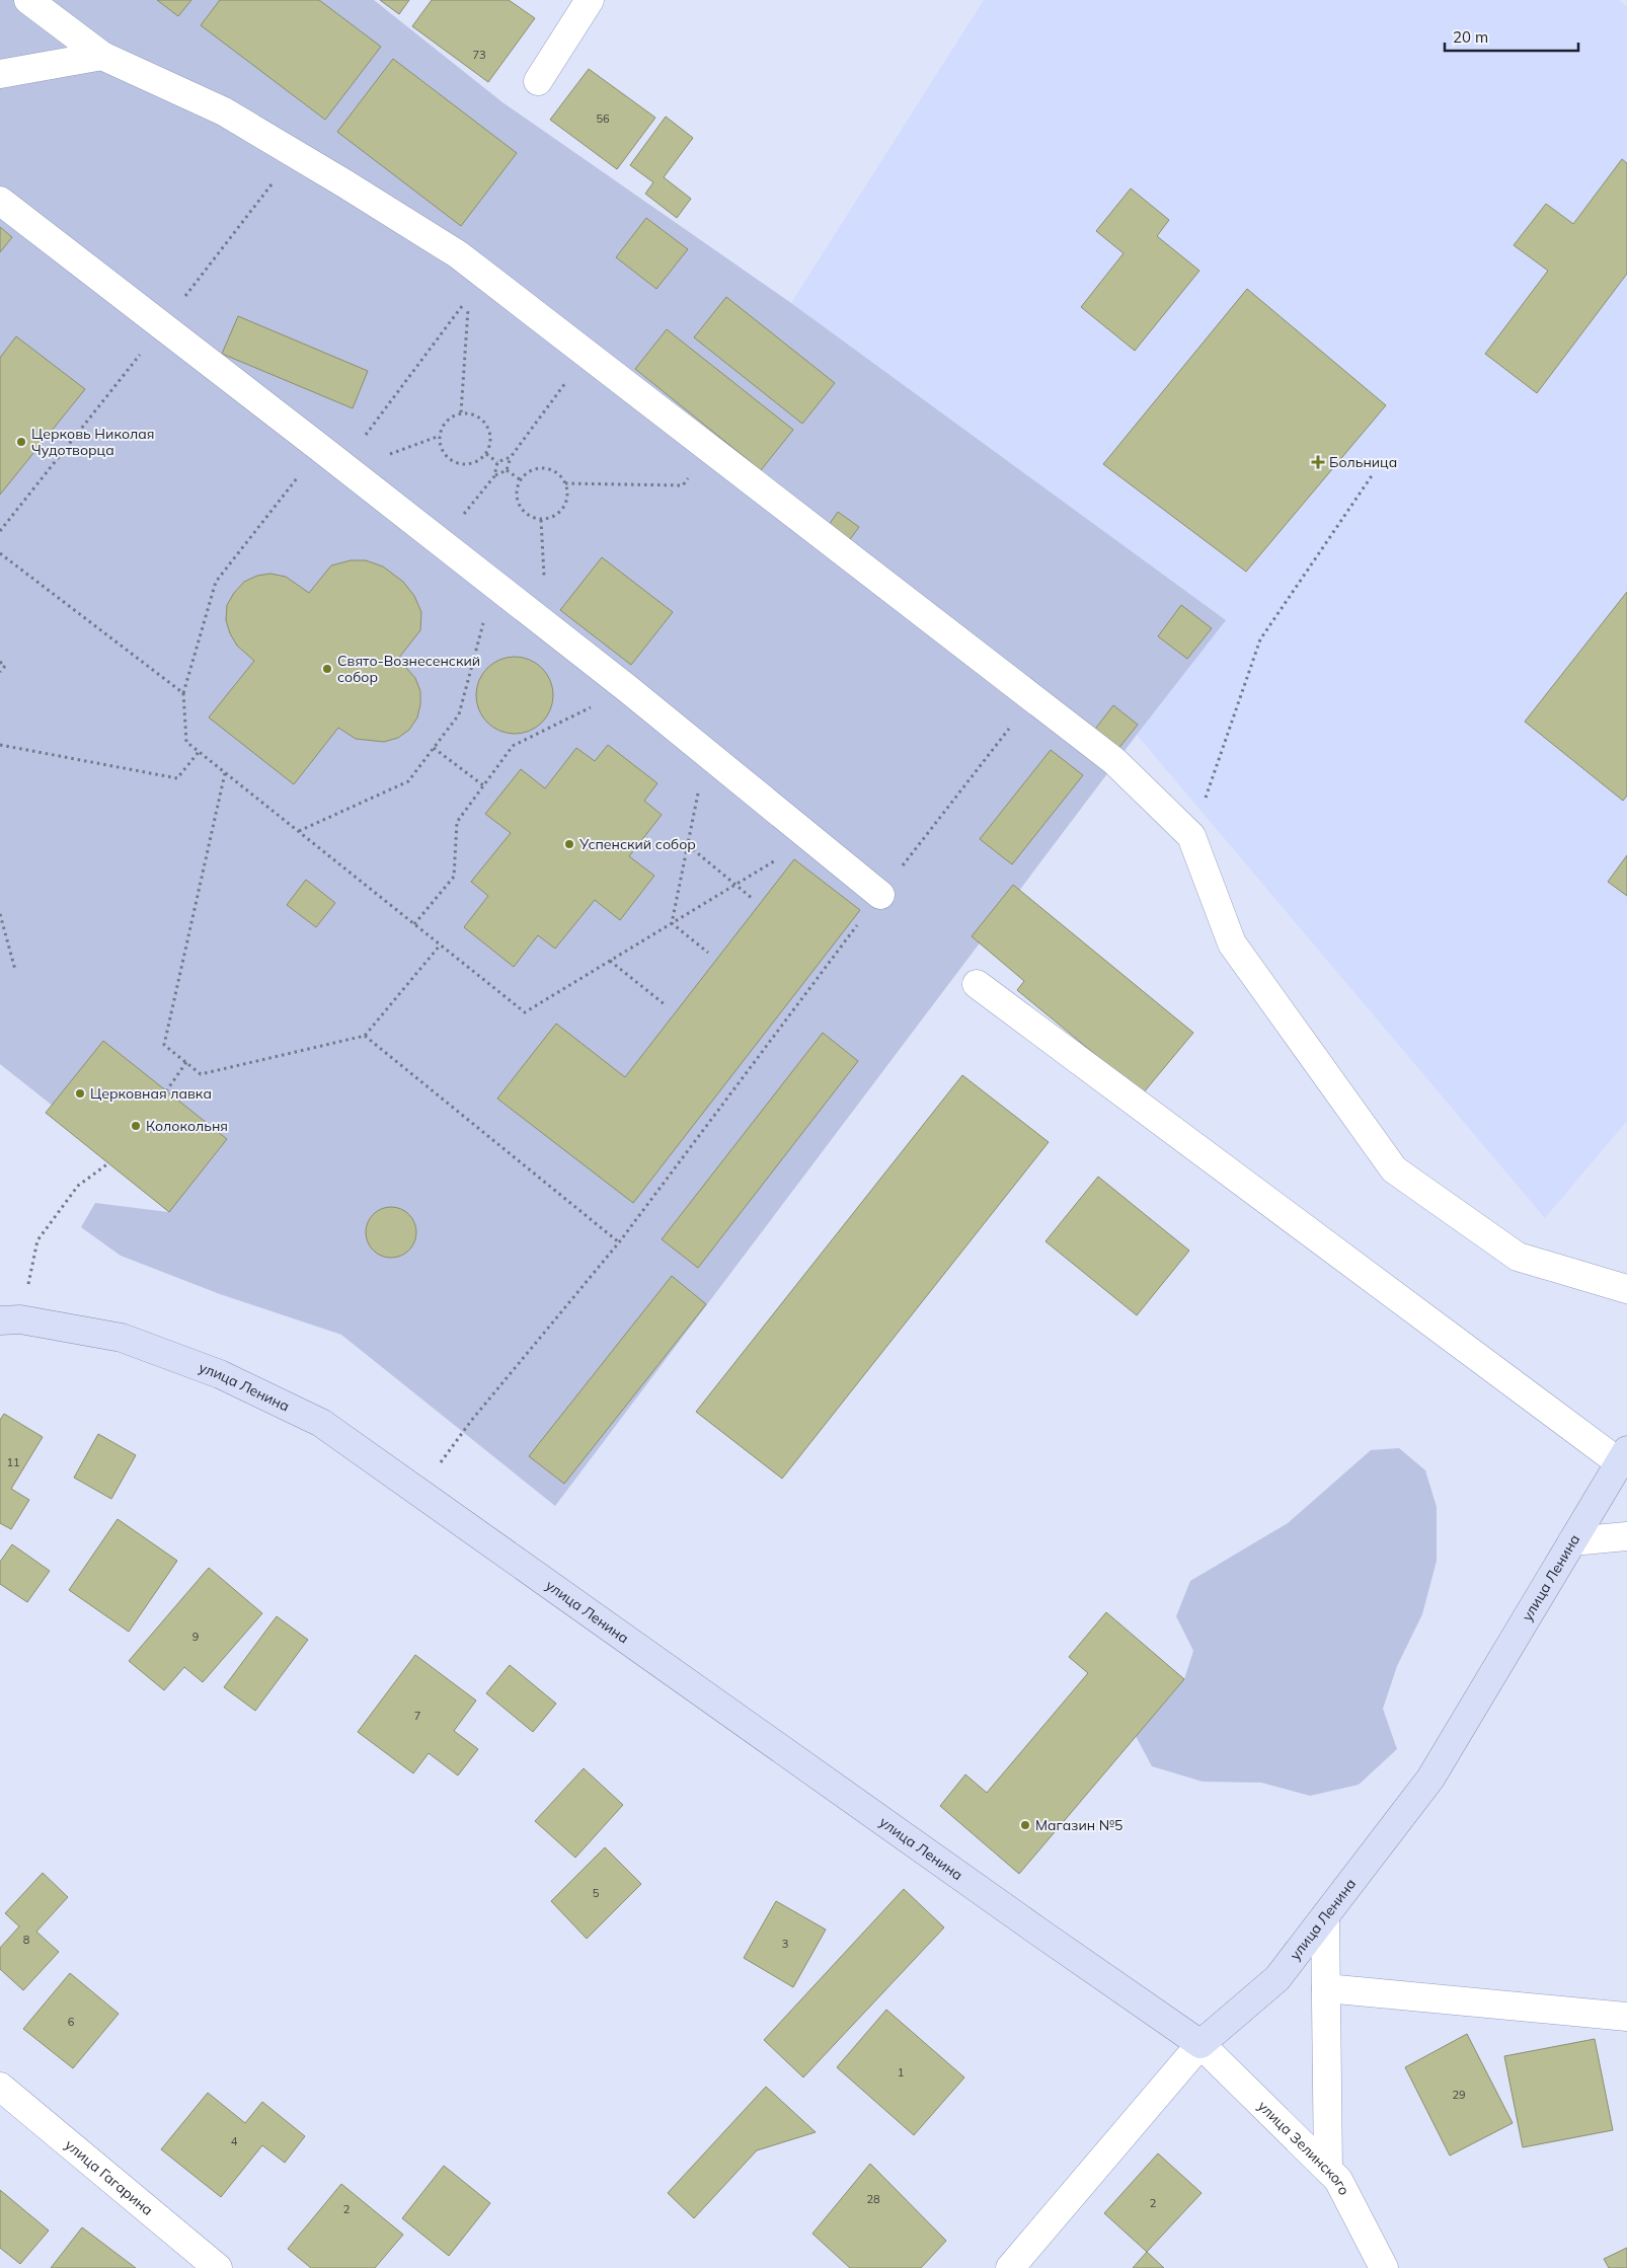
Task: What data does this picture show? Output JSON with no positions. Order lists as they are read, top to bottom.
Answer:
{
  "streets": {
    "main road": ["улица Ленина"],
    "street": ["улица Зелинского", "улица Гагарина"]
  },
  "crossings": [
    ["улица Ленина", "улица Зелинского"]
  ],
  "places": {
    "other": [
      "Церковь Николая Чудотворца",
      "Свято-Вознесенский собор",
      "Успенский собор",
      "Церковная лавка",
      "Колокольня",
      "Магазин №5"
    ],
    "health": ["Больница"]
  },
  "house_numbers": [
    "73",
    "56",
    "11",
    "9",
    "7",
    "5",
    "8",
    "3",
    "6",
    "1",
    "29",
    "4",
    "28",
    "2",
    "2"
  ],
  "scale_bar": "20 m"
}
